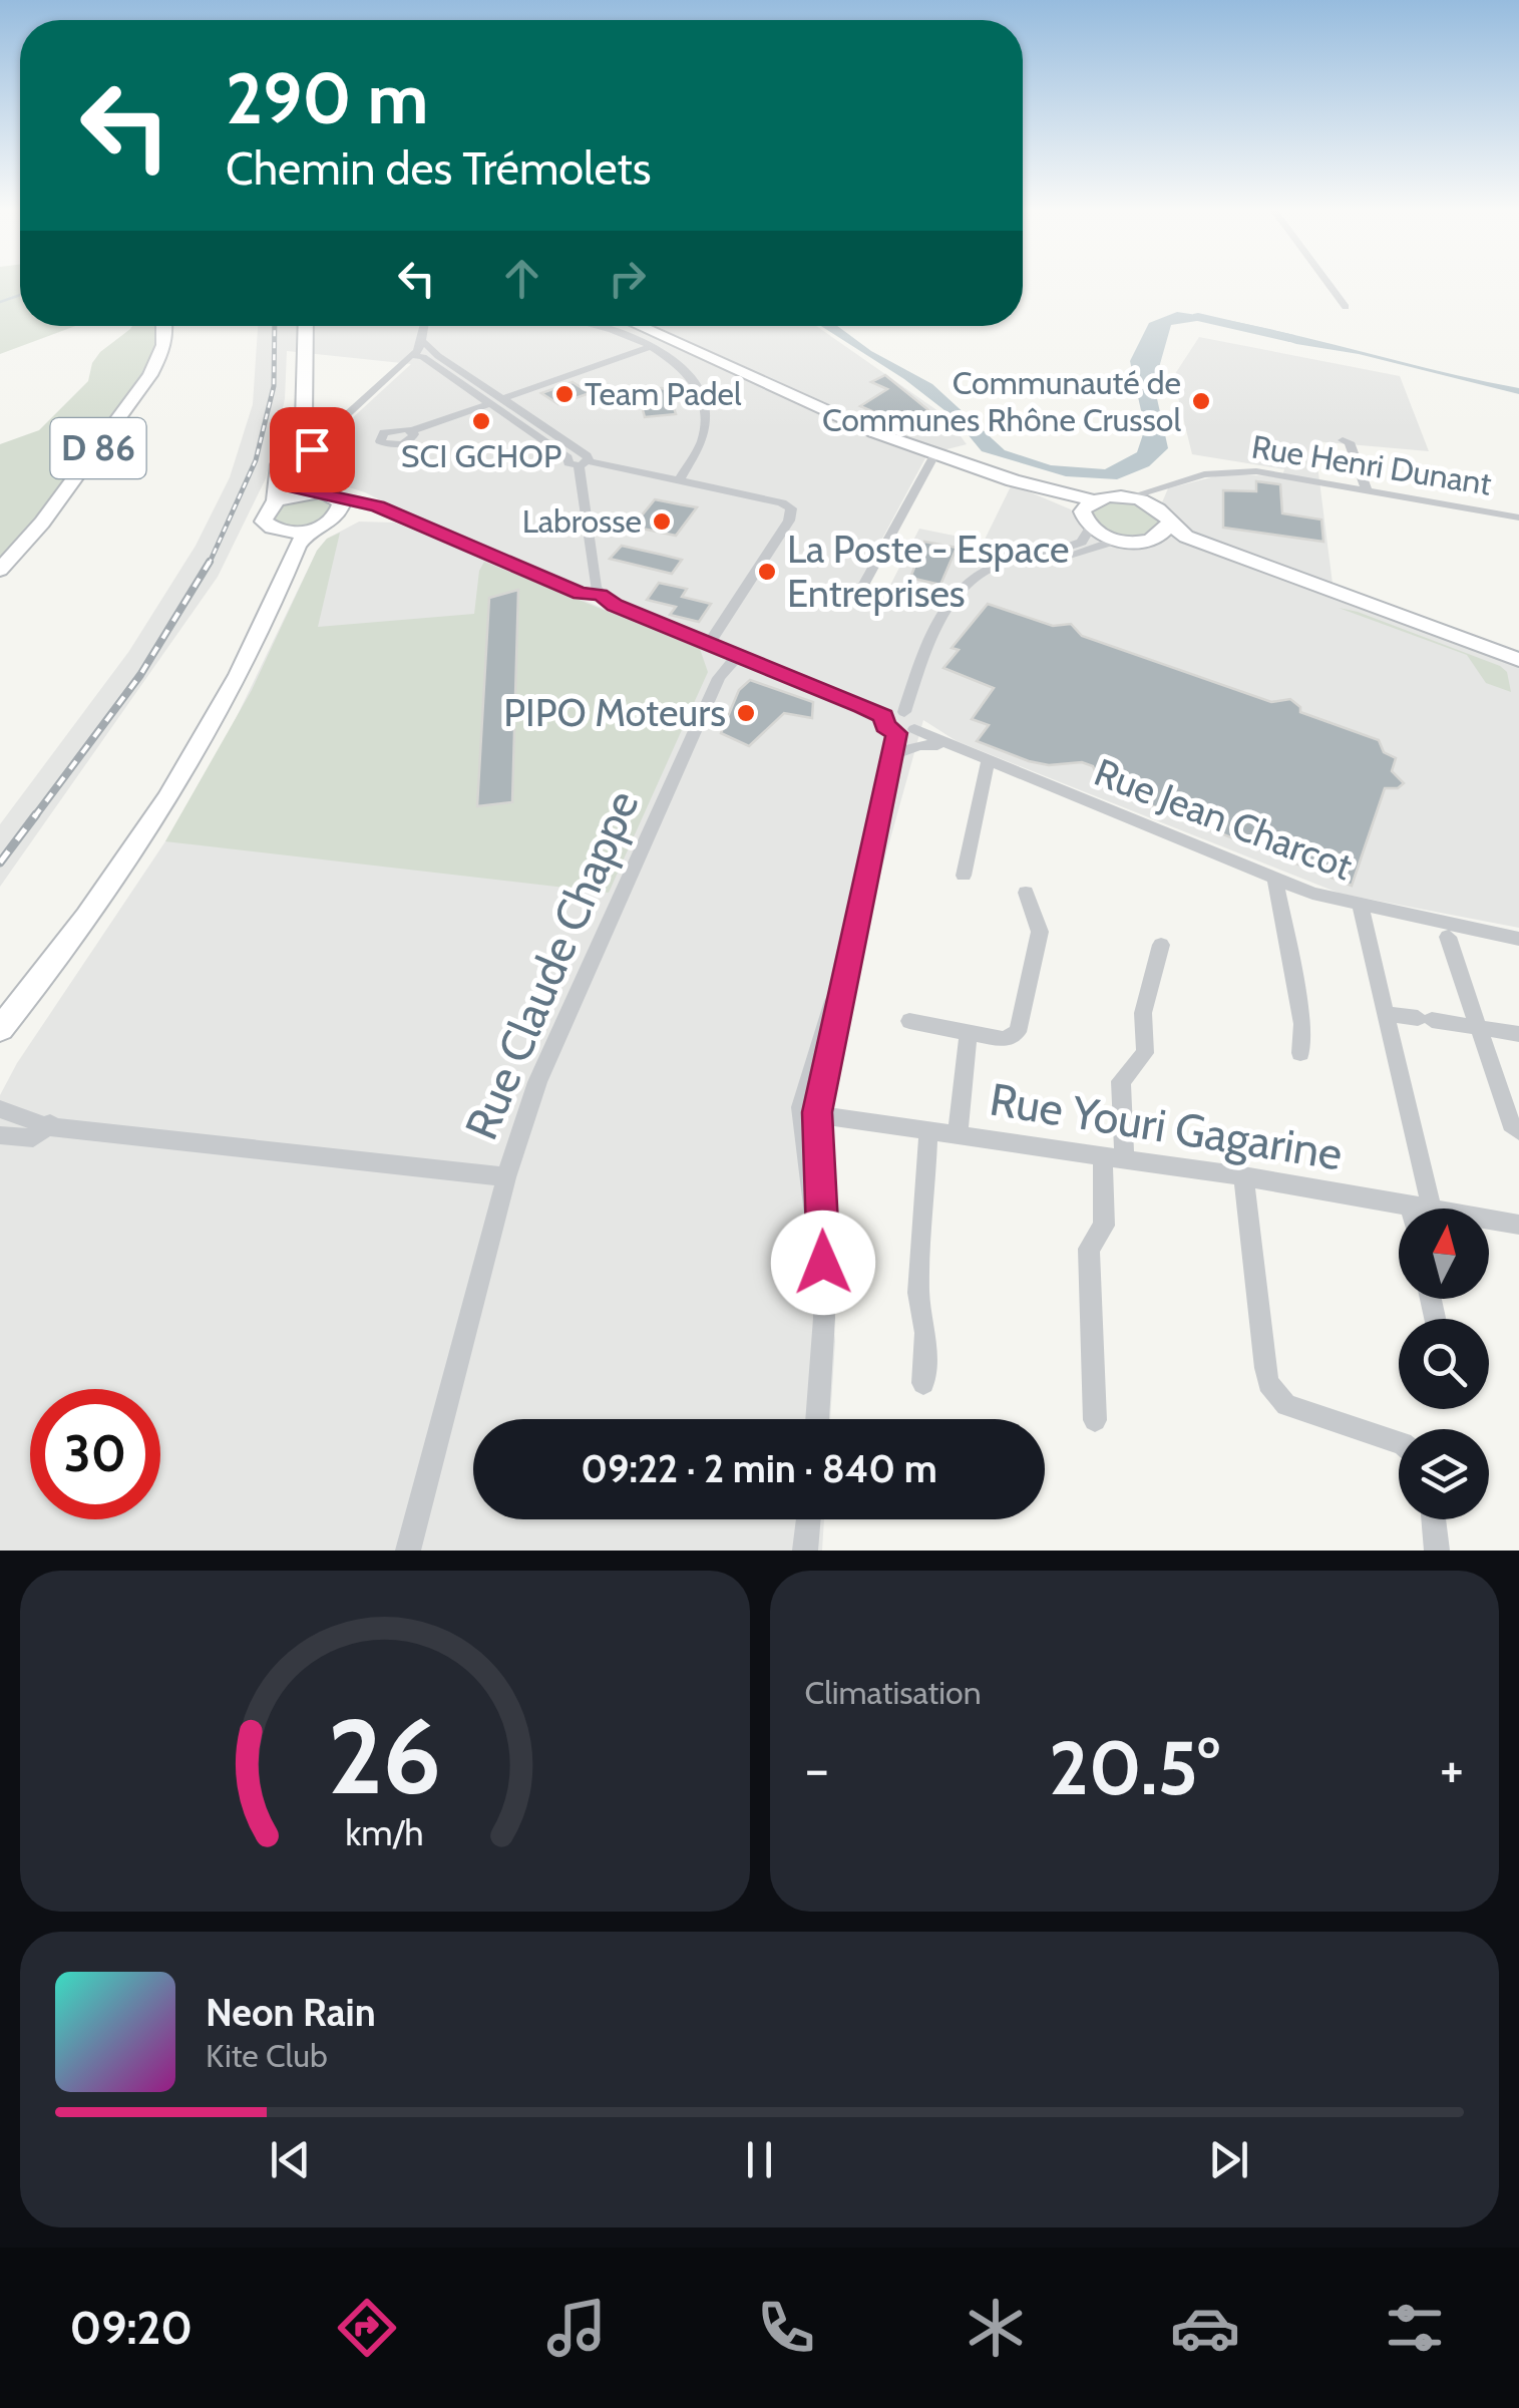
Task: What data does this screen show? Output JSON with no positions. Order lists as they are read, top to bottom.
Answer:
{
  "streets": {
    "main road": ["D 86"],
    "street": [
      "Rue Henri Dunant",
      "Rue Jean Charcot",
      "Rue Claude Chappe",
      "Rue Youri Gagarine"
    ]
  },
  "places": [
    "Team Padel",
    "Communauté de Communes Rhône Crussol",
    "SCI GCHOP",
    "Labrosse",
    "La Poste - Espace Entreprises",
    "PIPO Moteurs"
  ],
  "north": "top",
  "page": {
    "turn": ["290 m", "Chemin des Trémolets"],
    "limit": "30",
    "trip": "09:22 · 2 min · 840 m",
    "tile": "Climatisation",
    "heat": ["−", "20.5°", "+"],
    "song": ["Neon Rain", "Kite Club"],
    "tabs": "09:20",
    "gauge": ["26", "km/h"]
  }
}
